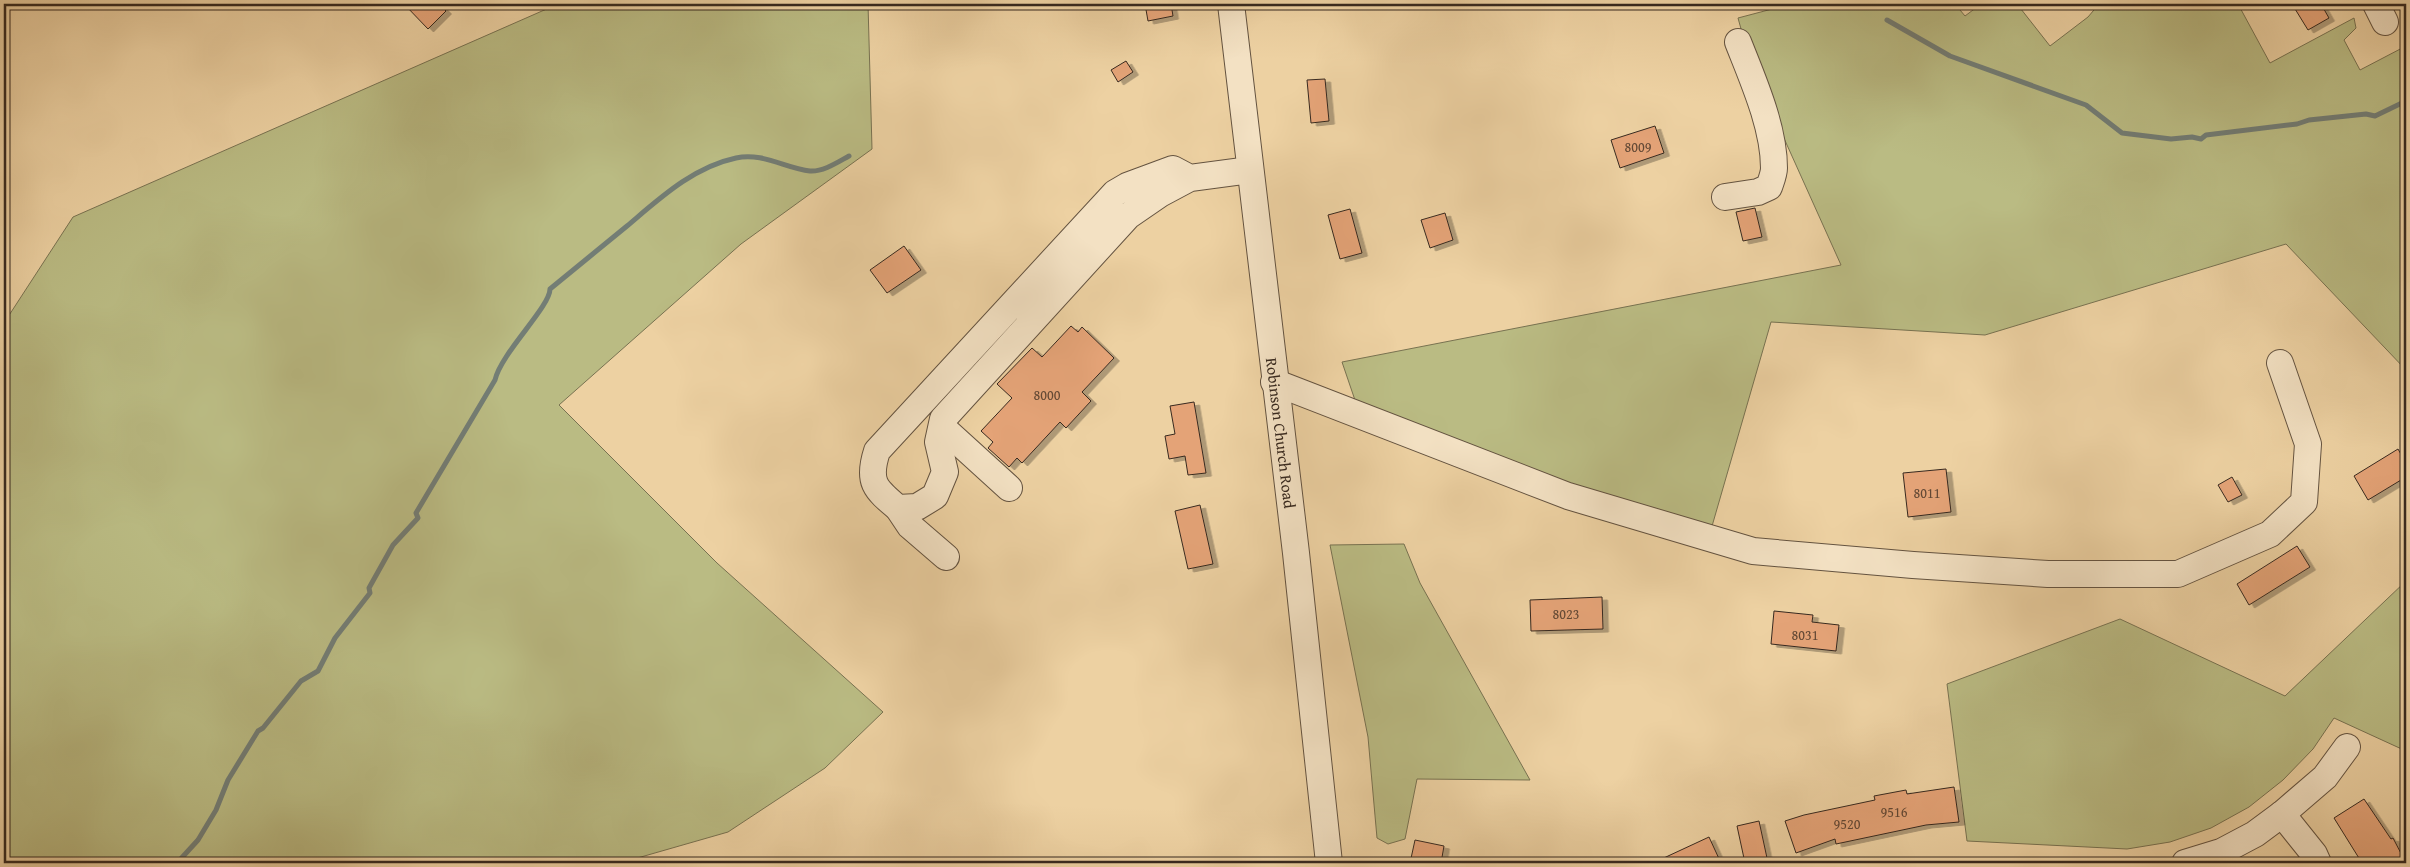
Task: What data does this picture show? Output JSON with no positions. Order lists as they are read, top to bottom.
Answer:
{
  "streets": {
    "street": ["Robinson Church Road"]
  },
  "house_numbers": [
    "8009",
    "8000",
    "8011",
    "8023",
    "8031",
    "9516",
    "9520"
  ]
}
